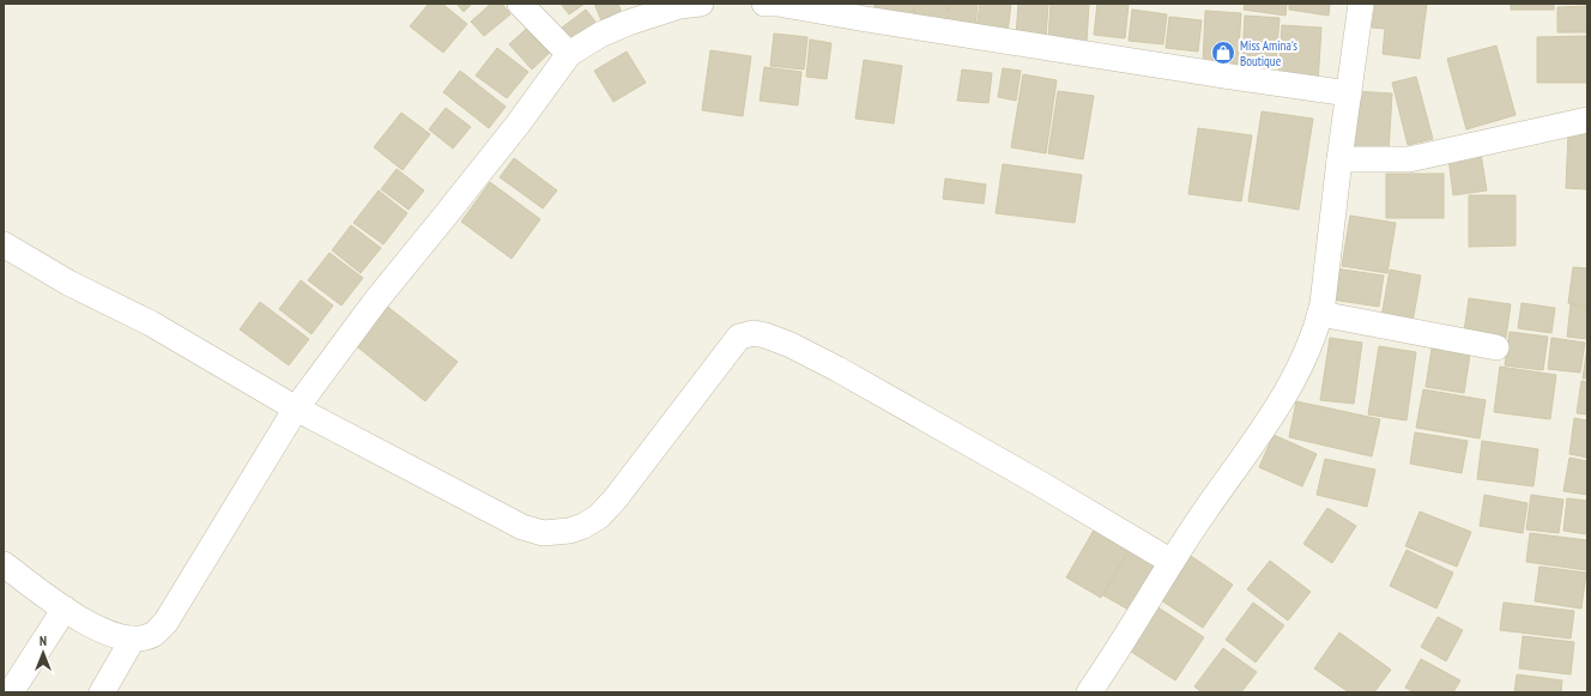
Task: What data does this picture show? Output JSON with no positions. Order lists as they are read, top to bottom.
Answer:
{
  "places": {
    "shop": ["Miss Amina's Boutique"]
  },
  "north": "top"
}
